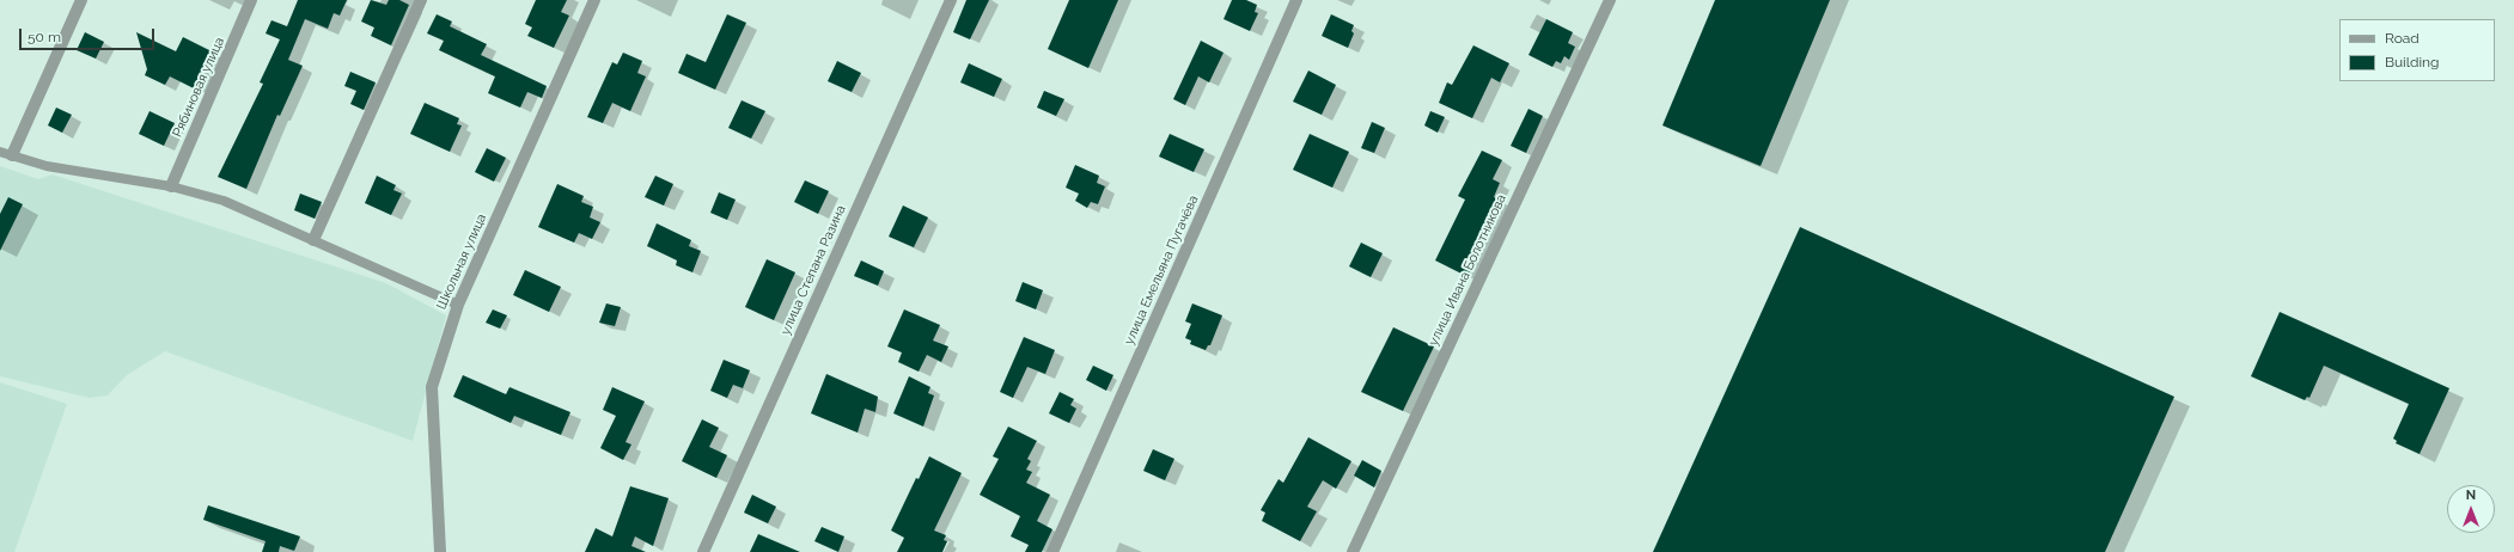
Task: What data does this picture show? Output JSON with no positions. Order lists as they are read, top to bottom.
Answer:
{
  "streets": {
    "street": [
      "Рябиновая улица",
      "Школьная улица",
      "улица Степана Разина",
      "улица Емельяна Пугачёва",
      "улица Ивана Болотникова"
    ]
  },
  "legend": ["Road", "Building"],
  "scale_bar": "50 m",
  "north": "top"
}
